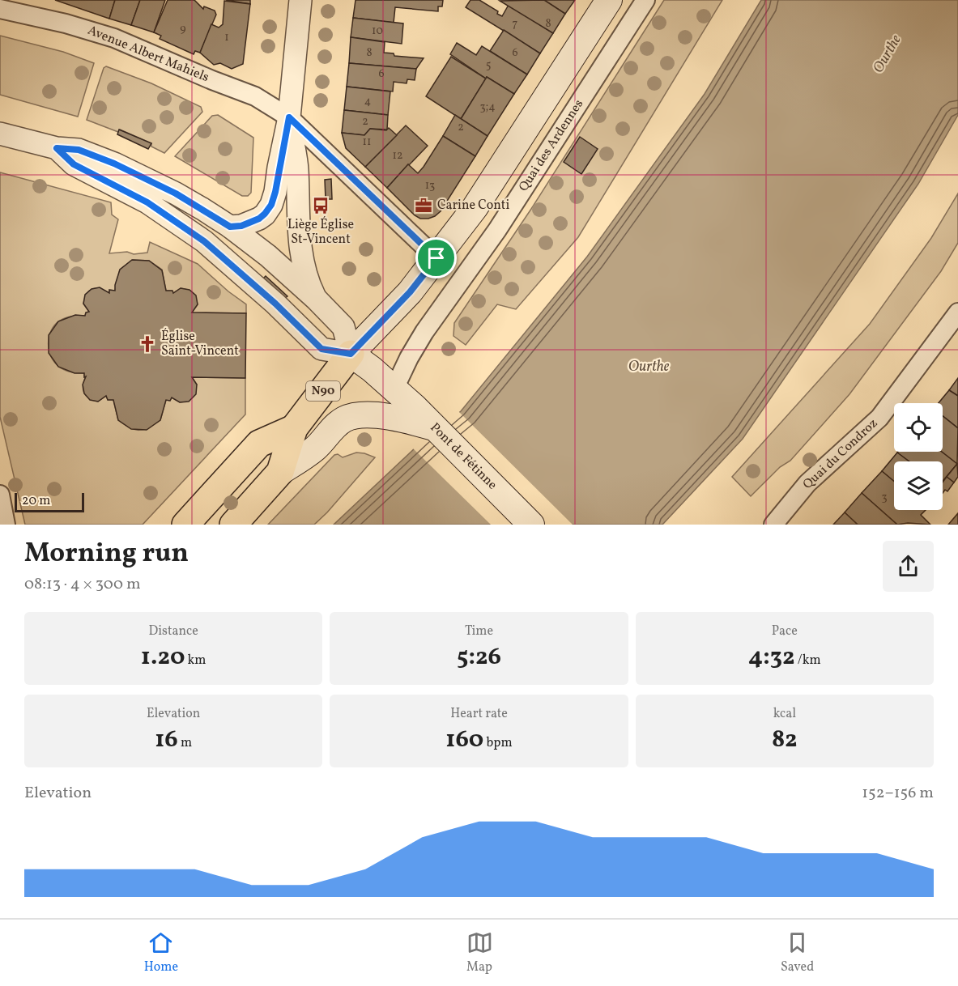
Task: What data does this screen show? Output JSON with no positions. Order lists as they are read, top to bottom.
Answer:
{
  "streets": {
    "main road": ["N90", "Pont de Fétinne"],
    "street": ["Avenue Albert Mahiels", "Quai des Ardennes", "Quai du Condroz"]
  },
  "crossings": [
    ["Quai des Ardennes", "Pont de Fétinne"],
    ["N90", "Pont de Fétinne"]
  ],
  "water": ["Ourthe"],
  "places": {
    "bus stop": ["Liège Église St-Vincent"],
    "office": ["Carine Conti"],
    "church": ["Église Saint-Vincent"]
  },
  "house_numbers": [
    "7",
    "8",
    "9",
    "10",
    "1",
    "8",
    "6",
    "5",
    "6",
    "4",
    "3;4",
    "2",
    "2",
    "11",
    "12",
    "13",
    "3"
  ],
  "scale_bar": "20 m",
  "page": {
    "scale": "20 m",
    "heading": ["Morning run", "08:13 · 4 × 300 m"],
    "stats": [
      ["Distance", "1.20 km"],
      ["Time", "5:26"],
      ["Pace", "4:32 /km"],
      ["Elevation", "16 m"],
      ["Heart rate", "160 bpm"],
      ["kcal", "82"]
    ],
    "chart": ["Elevation", "152–156 m"],
    "tabs": ["Home", "Map", "Saved"]
  }
}
